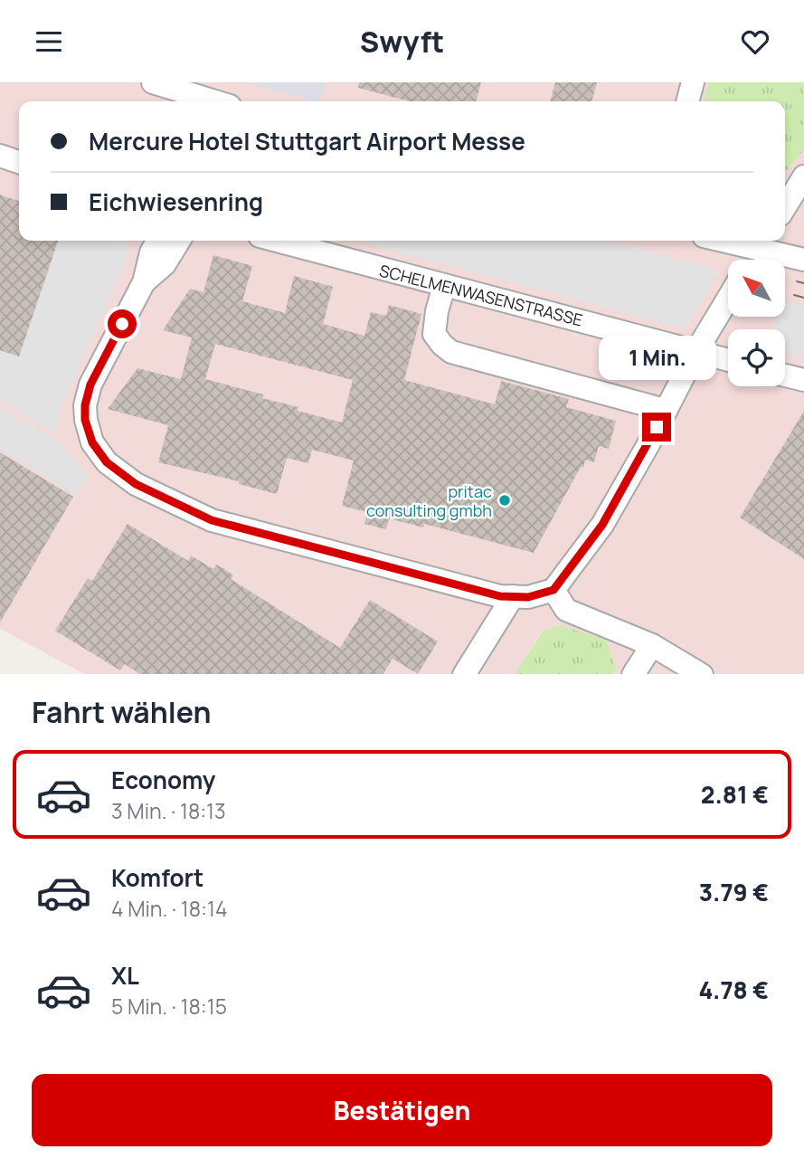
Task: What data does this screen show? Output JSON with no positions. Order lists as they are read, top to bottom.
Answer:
{
  "streets": {
    "street": ["SCHELMENWASENSTRASSE"]
  },
  "places": ["pritac consulting gmbh"],
  "north": "top left",
  "page": {
    "header": "Swyft",
    "banner": ["Mercure Hotel Stuttgart Airport Messe", "Eichwiesenring"],
    "bubble": "1 Min.",
    "heading": "Fahrt wählen",
    "list": [
      {
        "name": "Economy",
        "note": "3 Min. · 18:13",
        "value": "2.81 €"
      },
      {
        "name": "Komfort",
        "note": "4 Min. · 18:14",
        "value": "3.79 €"
      },
      {
        "name": "XL",
        "note": "5 Min. · 18:15",
        "value": "4.78 €"
      }
    ],
    "buttons": "Bestätigen"
  }
}
